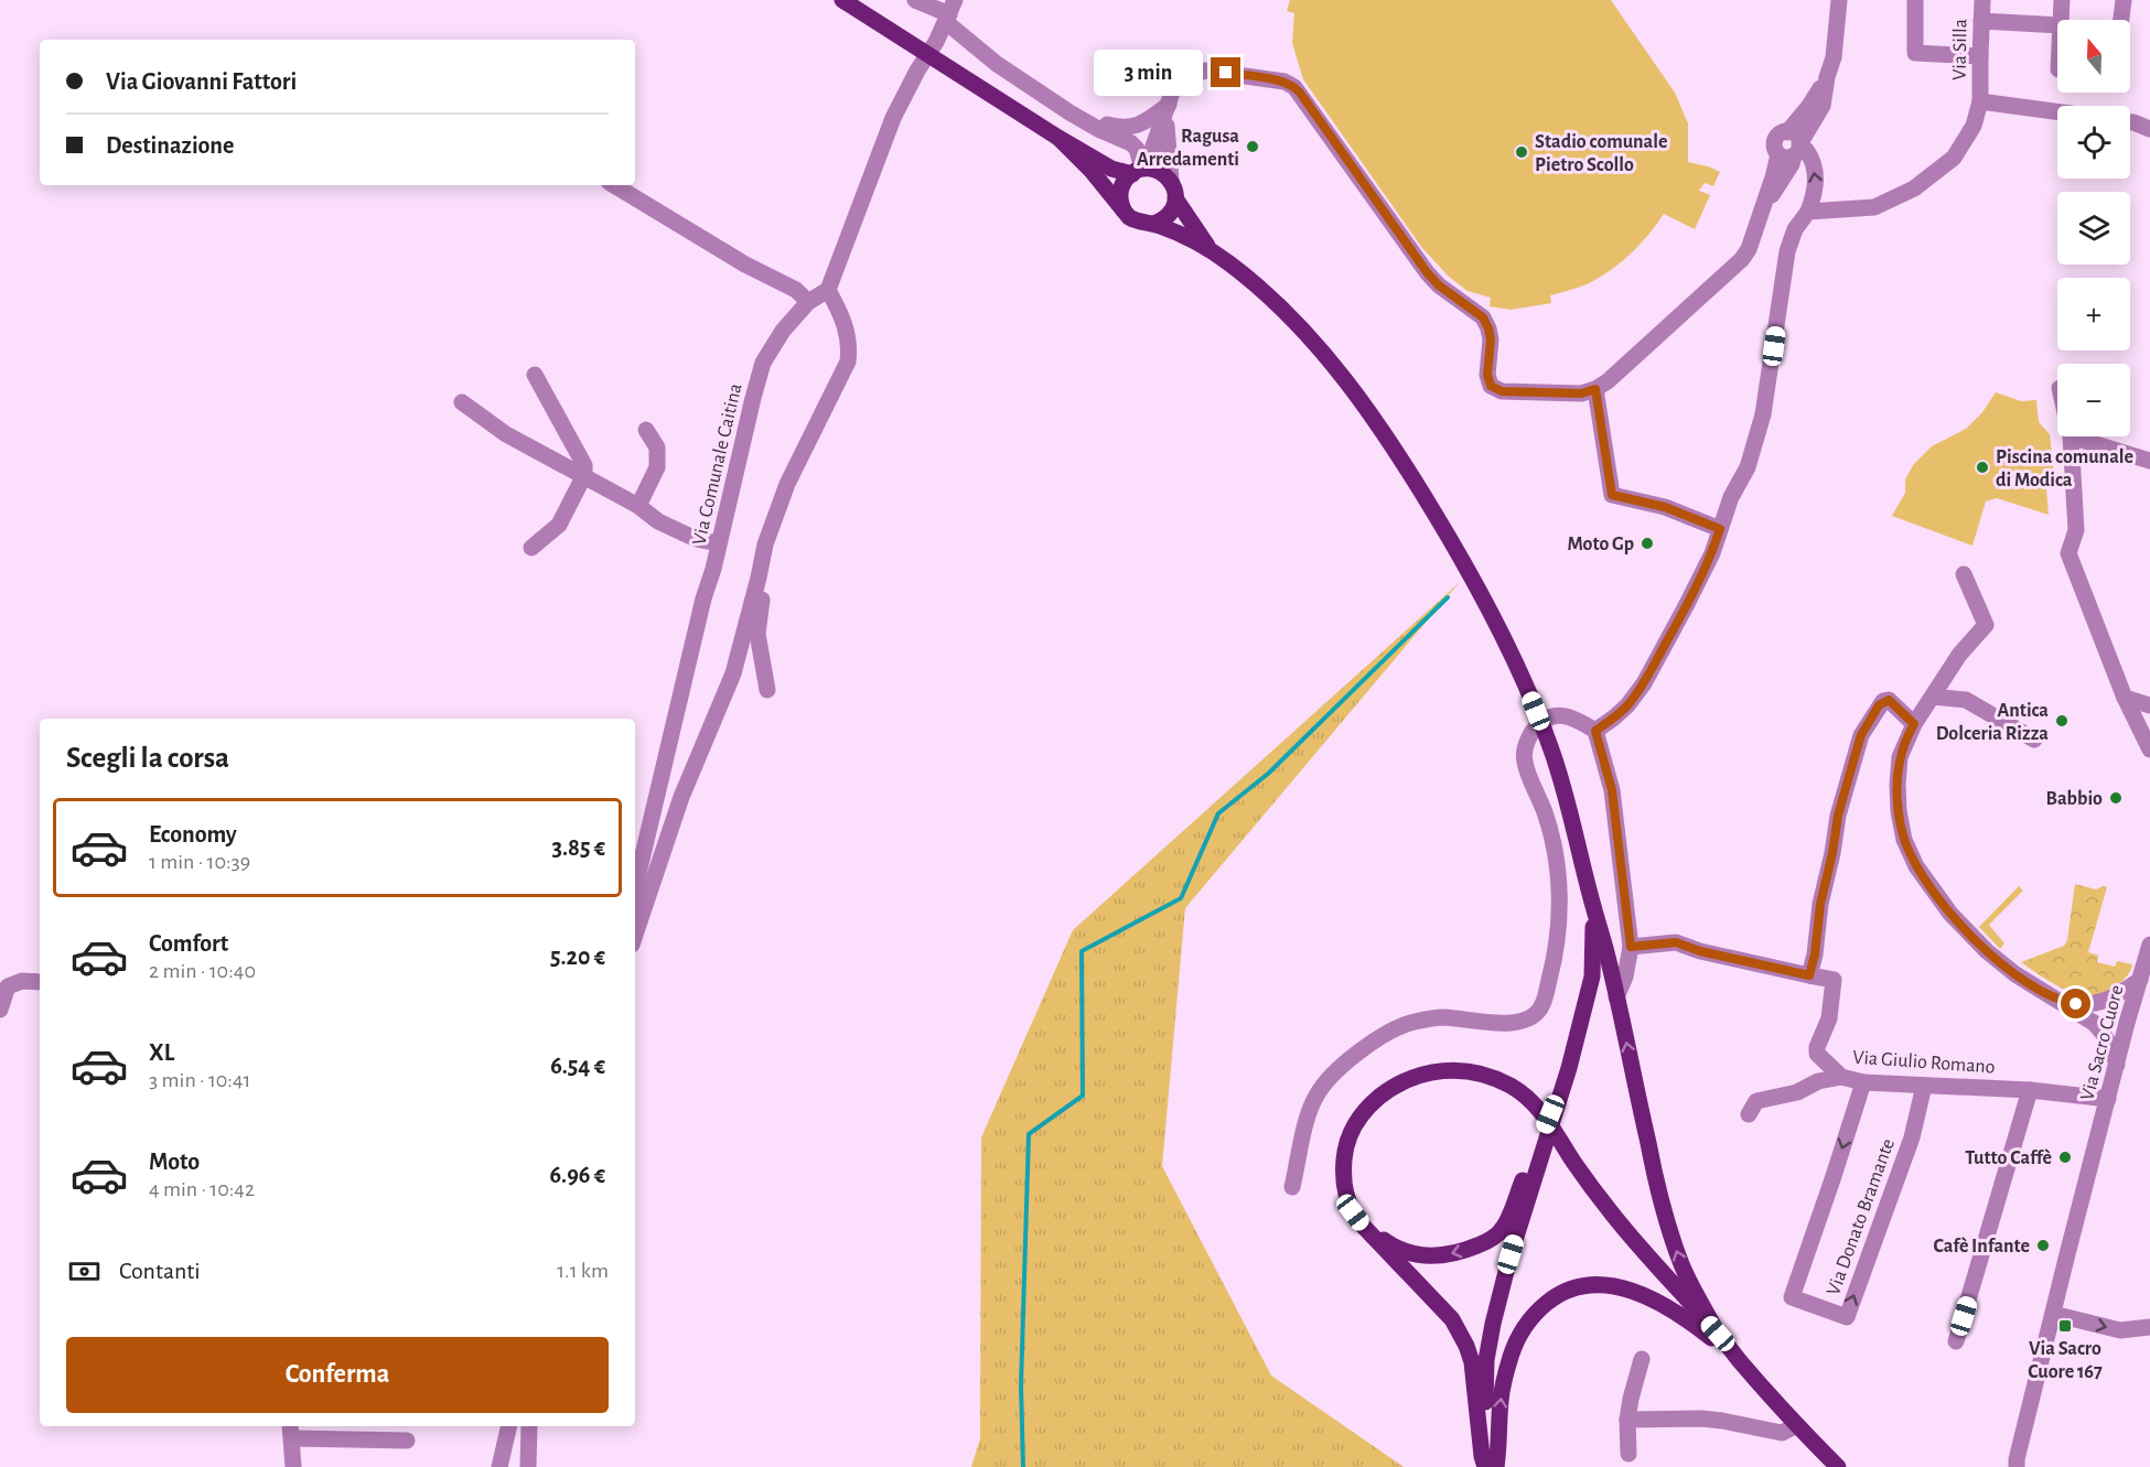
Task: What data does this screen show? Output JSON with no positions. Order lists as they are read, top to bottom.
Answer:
{
  "streets": {
    "street": [
      "Via Silla",
      "Via Comunale Caitina",
      "Via Sacro Cuore",
      "Via Giulio Romano",
      "Via Donato Bramante"
    ]
  },
  "crossings": [
    ["Via Sacro Cuore", "Via Giulio Romano"],
    ["Via Giulio Romano", "Via Donato Bramante"]
  ],
  "places": {
    "other": [
      "Ragusa Arredamenti",
      "Stadio comunale Pietro Scollo",
      "Piscina comunale di Modica",
      "Moto Gp",
      "Antica Dolceria Rizza",
      "Babbio",
      "Tutto Caffè",
      "Cafè Infante"
    ],
    "transit": ["Via Sacro Cuore 167"]
  },
  "north": "top",
  "page": {
    "map_buttons": ["+", "−"],
    "banner": ["Via Giovanni Fattori", "Destinazione"],
    "bubble": "3 min",
    "heading": "Scegli la corsa",
    "list": [
      {
        "name": "Economy",
        "note": "1 min · 10:39",
        "value": "3.85 €"
      },
      {
        "name": "Comfort",
        "note": "2 min · 10:40",
        "value": "5.20 €"
      },
      {
        "name": "XL",
        "note": "3 min · 10:41",
        "value": "6.54 €"
      },
      {
        "name": "Moto",
        "note": "4 min · 10:42",
        "value": "6.96 €"
      }
    ],
    "pay": ["Contanti", "1.1 km"],
    "buttons": "Conferma"
  }
}
